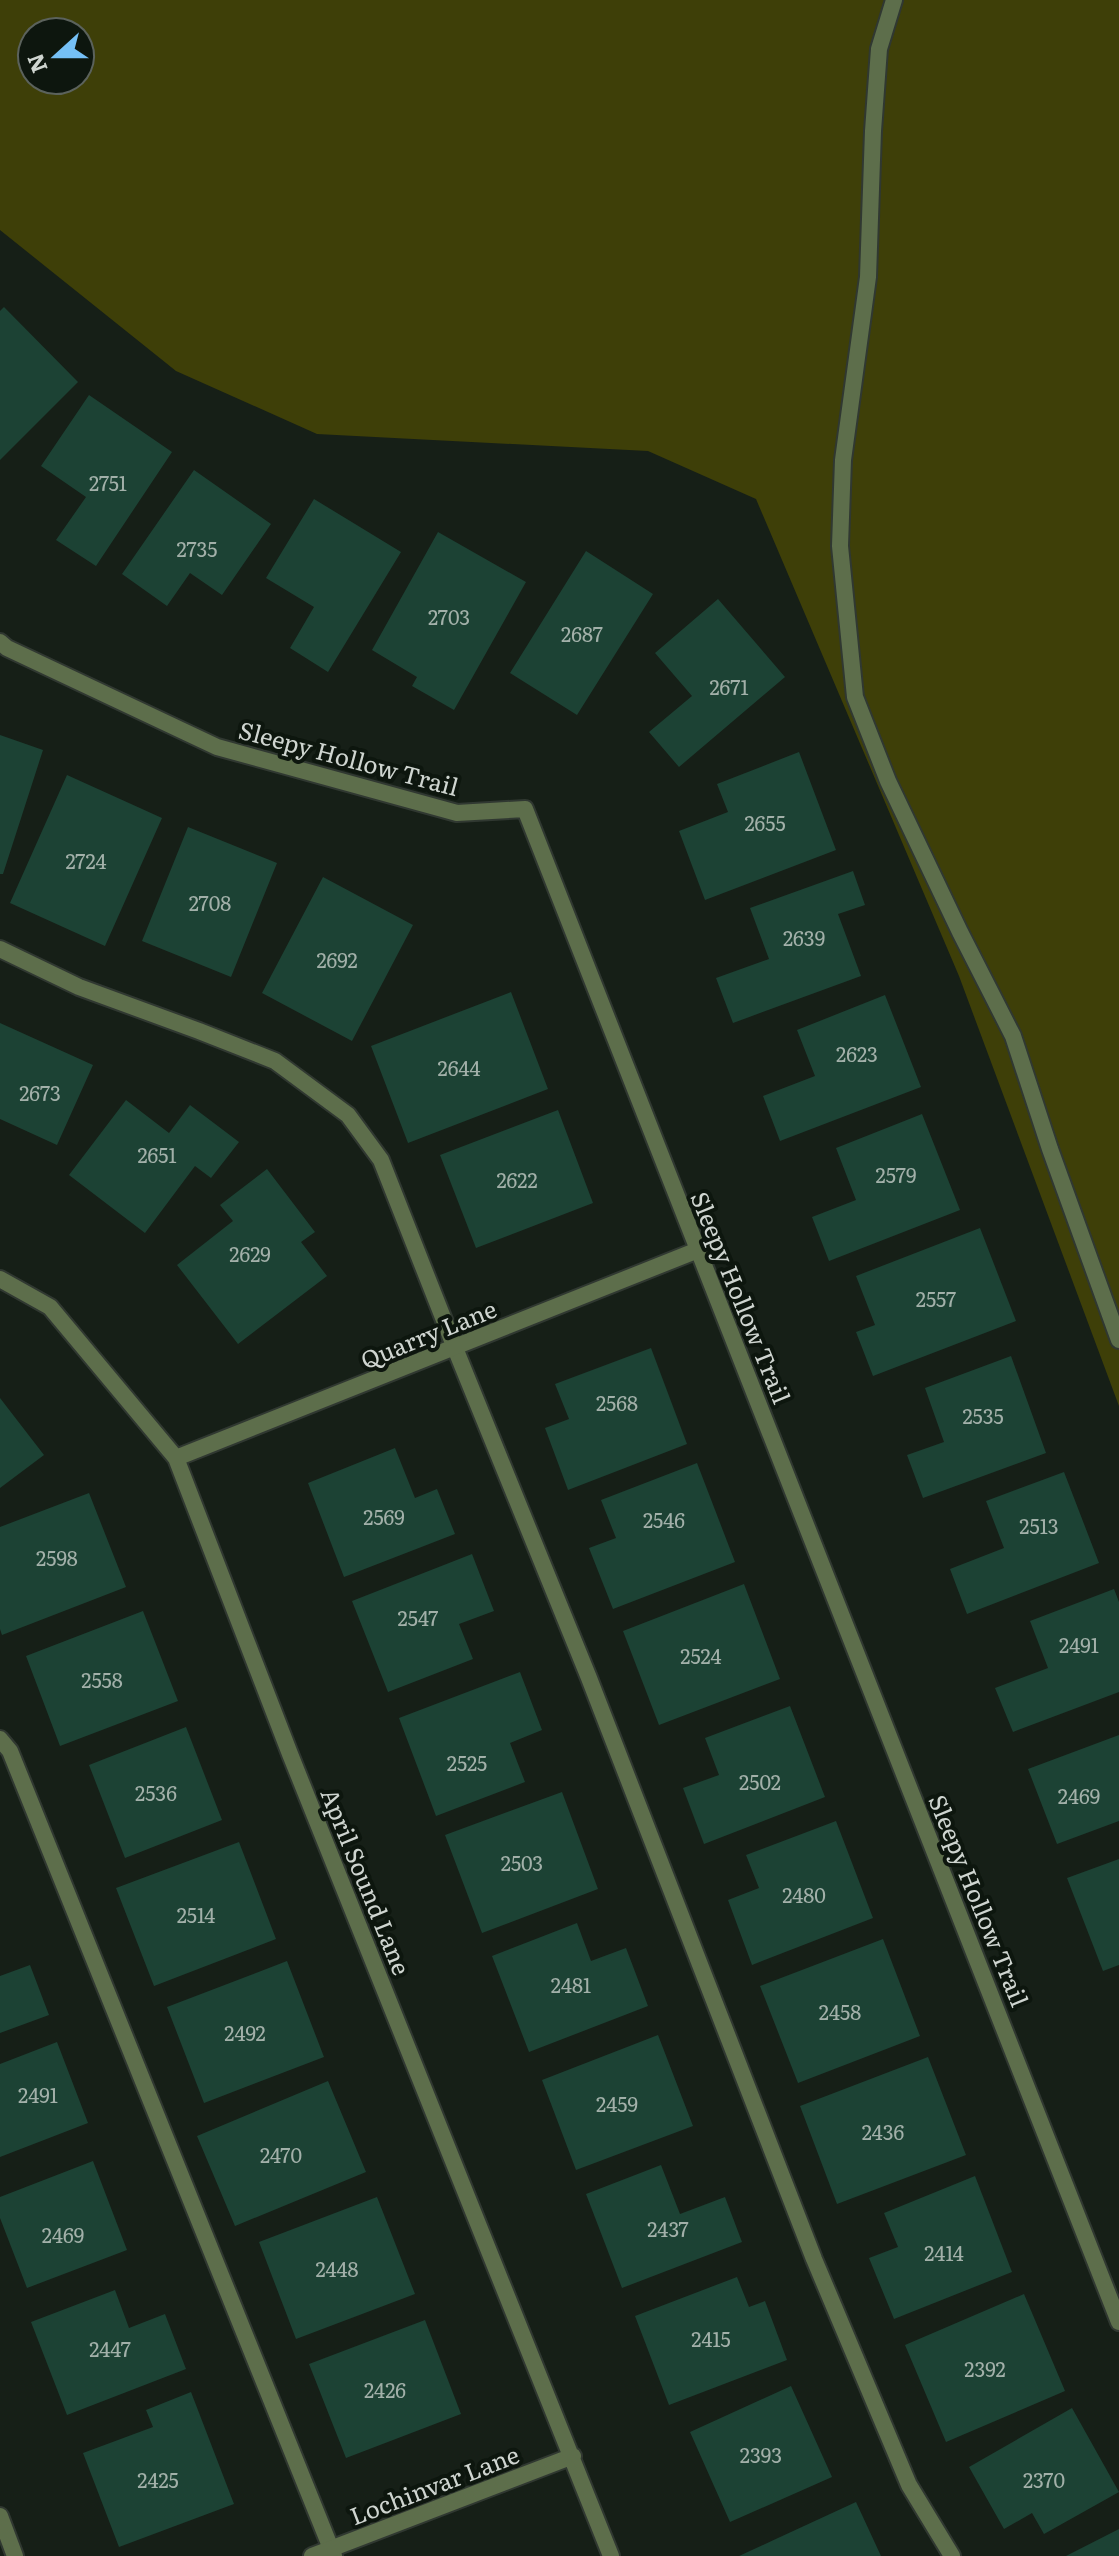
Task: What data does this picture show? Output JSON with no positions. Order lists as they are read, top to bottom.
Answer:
{
  "streets": {
    "street": [
      "Sleepy Hollow Trail",
      "Quarry Lane",
      "April Sound Lane",
      "Lochinvar Lane"
    ]
  },
  "crossings": [
    ["Sleepy Hollow Trail", "Quarry Lane"],
    ["Quarry Lane", "April Sound Lane"],
    ["April Sound Lane", "Lochinvar Lane"]
  ],
  "house_numbers": [
    "2751",
    "2735",
    "2703",
    "2687",
    "2671",
    "2655",
    "2724",
    "2708",
    "2639",
    "2692",
    "2623",
    "2644",
    "2673",
    "2651",
    "2579",
    "2622",
    "2629",
    "2557",
    "2568",
    "2535",
    "2569",
    "2546",
    "2513",
    "2598",
    "2547",
    "2491",
    "2524",
    "2558",
    "2525",
    "2502",
    "2536",
    "2469",
    "2503",
    "2480",
    "2514",
    "2481",
    "2458",
    "2492",
    "2491",
    "2459",
    "2436",
    "2470",
    "2437",
    "2469",
    "2414",
    "2448",
    "2415",
    "2447",
    "2392",
    "2426",
    "2393",
    "2425",
    "2370"
  ],
  "north": "left"
}
